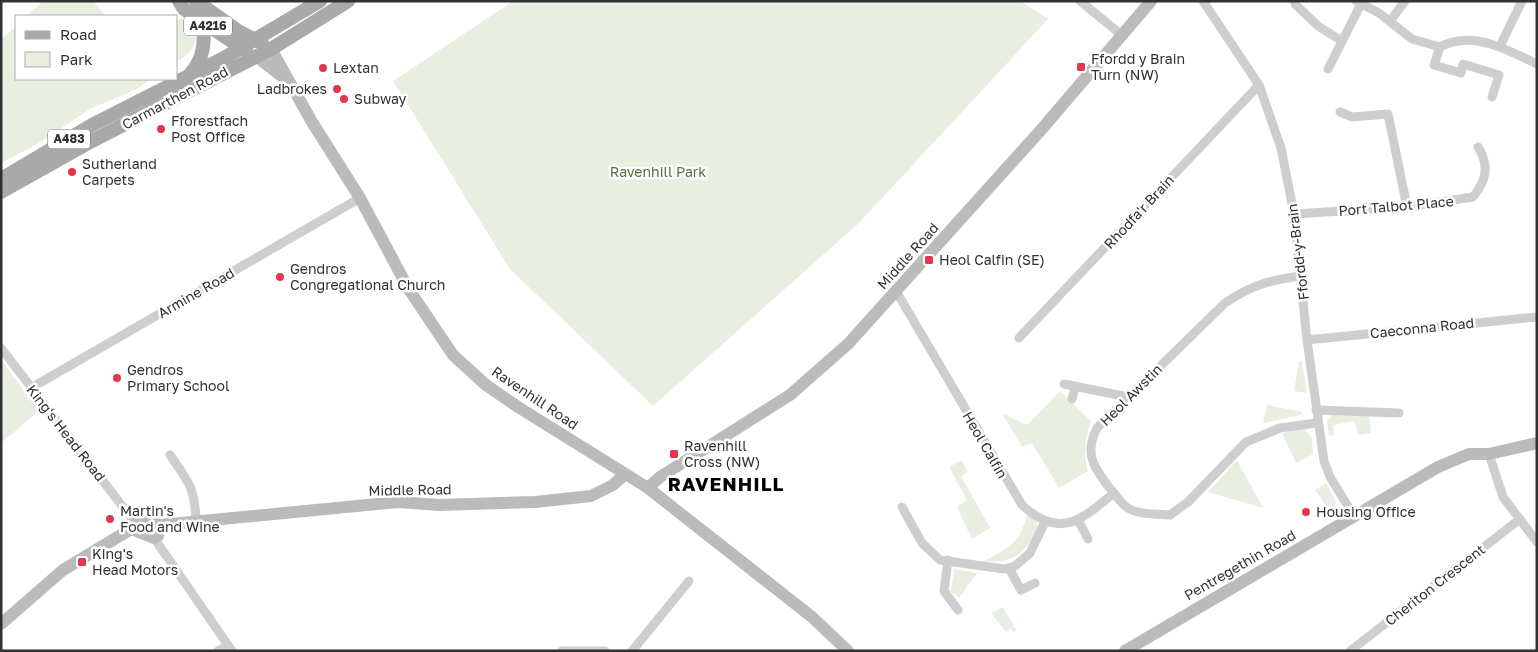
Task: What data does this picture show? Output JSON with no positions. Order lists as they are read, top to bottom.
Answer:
{
  "streets": {
    "main road": ["A4216", "Carmarthen Road", "A483"],
    "street": [
      "Port Talbot Place",
      "Rhodfa'r Brain",
      "Ffordd-y-Brain",
      "Middle Road",
      "Armine Road",
      "Caeconna Road",
      "Heol Awstin",
      "Ravenhill Road",
      "King's Head Road",
      "Heol Calfin",
      "Pentregethin Road",
      "Cheriton Crescent"
    ]
  },
  "crossings": [
    ["A4216", "Carmarthen Road"],
    ["Carmarthen Road", "Ravenhill Road"],
    ["Port Talbot Place", "Ffordd-y-Brain"],
    ["Rhodfa'r Brain", "Ffordd-y-Brain"],
    ["Ffordd-y-Brain", "Caeconna Road"],
    ["Ffordd-y-Brain", "Heol Awstin"],
    ["Ffordd-y-Brain", "Pentregethin Road"],
    ["Middle Road", "Ravenhill Road"],
    ["Middle Road", "Heol Calfin"],
    ["Armine Road", "Ravenhill Road"],
    ["Armine Road", "King's Head Road"]
  ],
  "districts": ["RAVENHILL"],
  "parks": ["Ravenhill Park"],
  "places": {
    "transit": [
      "Ffordd y Brain Turn (NW)",
      "Heol Calfin (SE)",
      "Ravenhill Cross (NW)",
      "King's Head Motors"
    ],
    "other": [
      "Lextan",
      "Ladbrokes",
      "Subway",
      "Fforestfach Post Office",
      "Sutherland Carpets",
      "Gendros Congregational Church",
      "Gendros Primary School",
      "Housing Office",
      "Martin's Food and Wine"
    ]
  },
  "legend": ["Road", "Park"]
}
